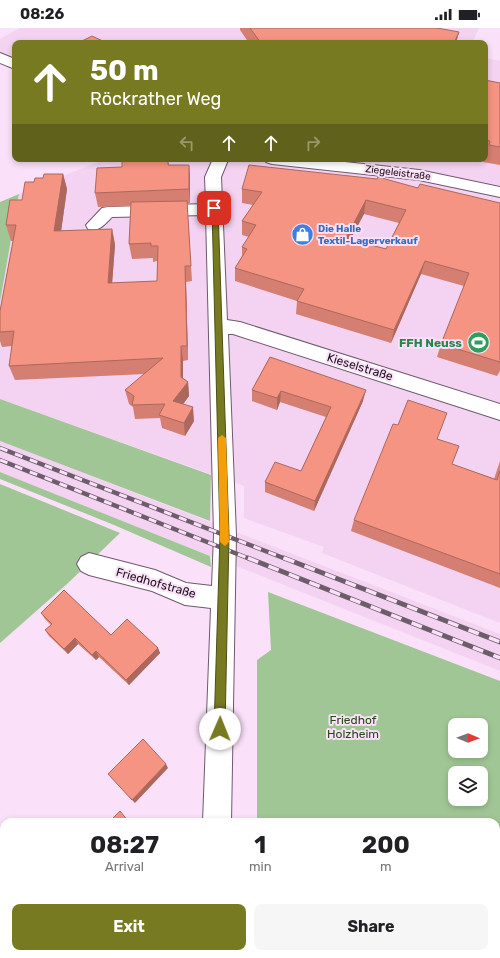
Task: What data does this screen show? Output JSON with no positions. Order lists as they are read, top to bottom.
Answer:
{
  "streets": {
    "street": ["Ziegeleistraße", "Kieselstraße", "Friedhofstraße"]
  },
  "parks": ["Friedhof Holzheim"],
  "places": {
    "shop": ["Die Halle Textil-Lagerverkauf"],
    "sports": ["FFH Neuss"]
  },
  "north": "right",
  "page": {
    "status": "08:26",
    "turn": ["50 m", "Röckrather Weg"],
    "eta": [
      "08:27",
      "Arrival",
      "1",
      "min",
      "200",
      "m"
    ],
    "buttons": ["Exit", "Share"]
  }
}
